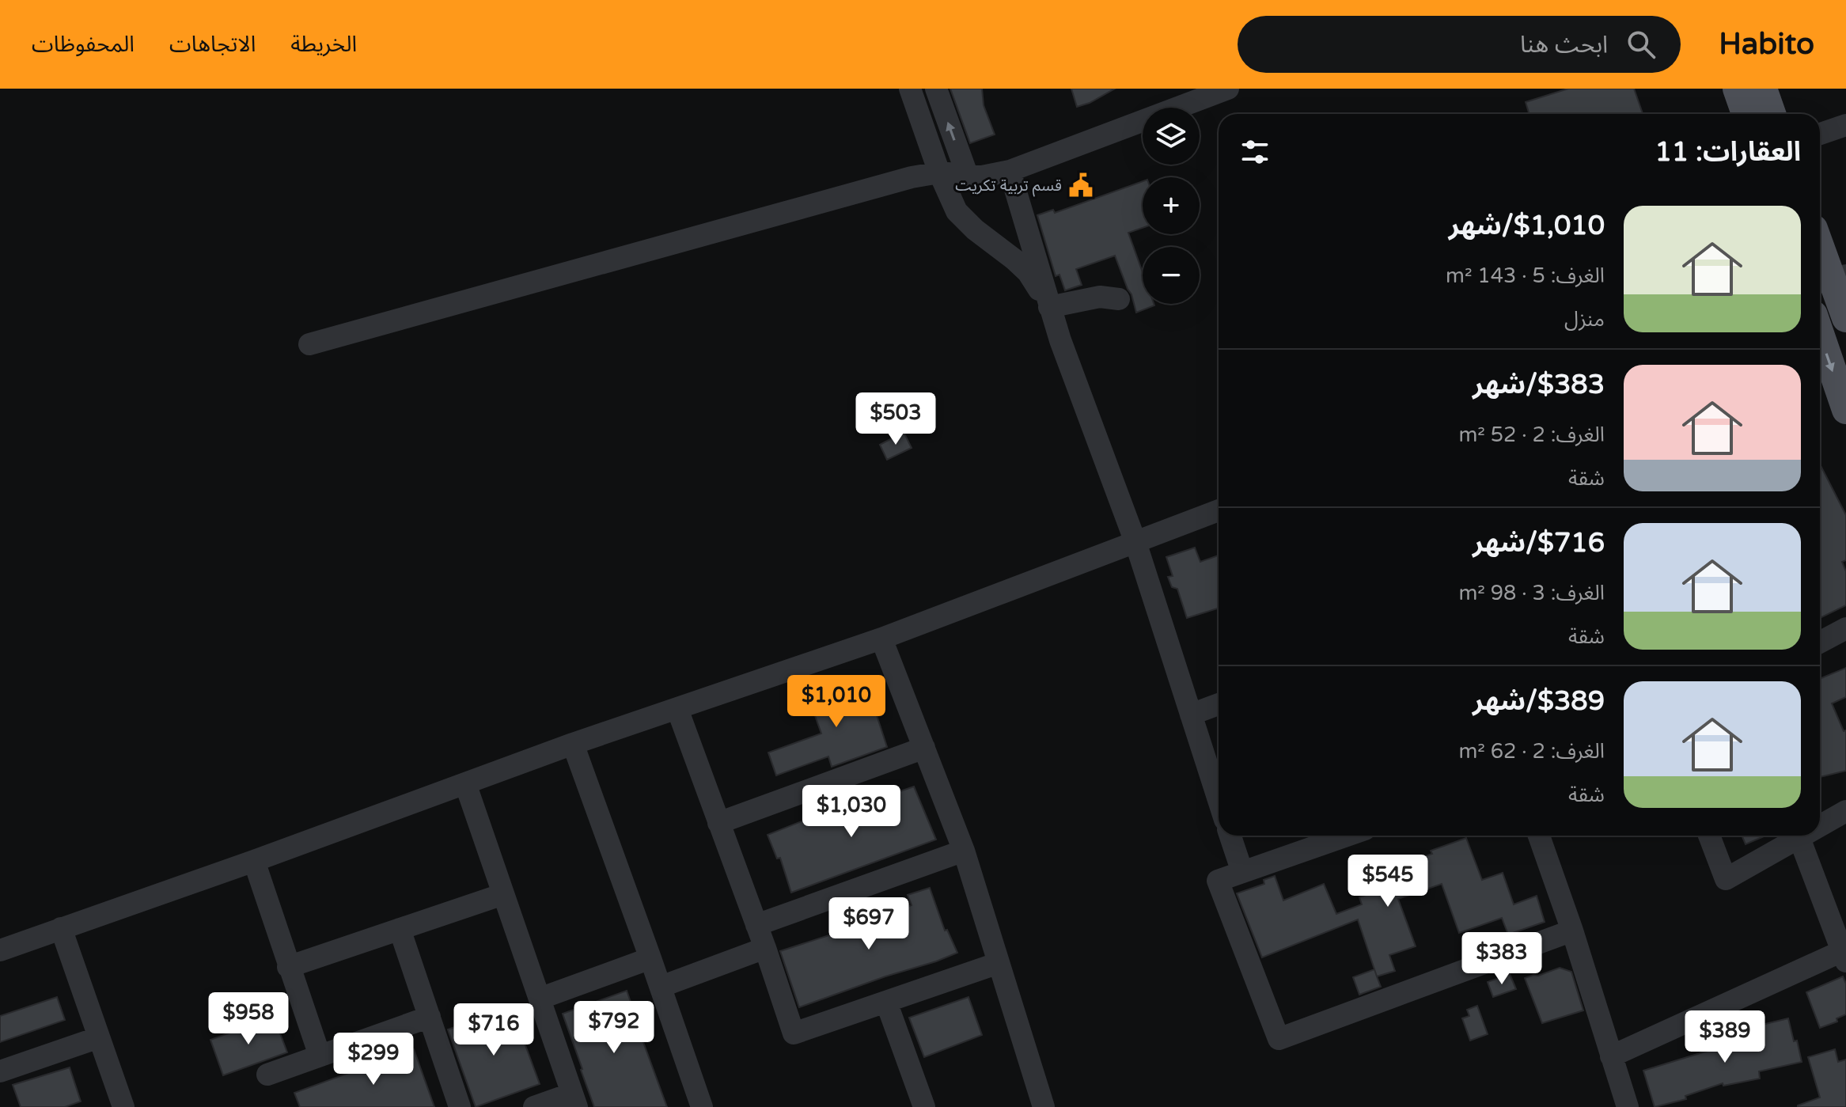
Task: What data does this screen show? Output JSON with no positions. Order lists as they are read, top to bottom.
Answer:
{
  "places": {
    "public building": ["قسم تربية تكريت"]
  },
  "page": {
    "header": "Habito",
    "search": "ابحث هنا",
    "nav": ["الخريطة", "الاتجاهات", "المحفوظات"],
    "map_buttons": ["+", "−"],
    "heading": "العقارات: 11",
    "list": [
      {
        "name": "$1,010/شهر",
        "note": "الغرف: 5 · 143 m² · منزل"
      },
      {
        "name": "$383/شهر",
        "note": "الغرف: 2 · 52 m² · شقة"
      },
      {
        "name": "$716/شهر",
        "note": "الغرف: 3 · 98 m² · شقة"
      },
      {
        "name": "$389/شهر",
        "note": "الغرف: 2 · 62 m² · شقة"
      }
    ],
    "price": [
      "$503",
      "$1,010",
      "$1,030",
      "$545",
      "$697",
      "$383",
      "$958",
      "$792",
      "$716",
      "$389",
      "$299"
    ]
  }
}
